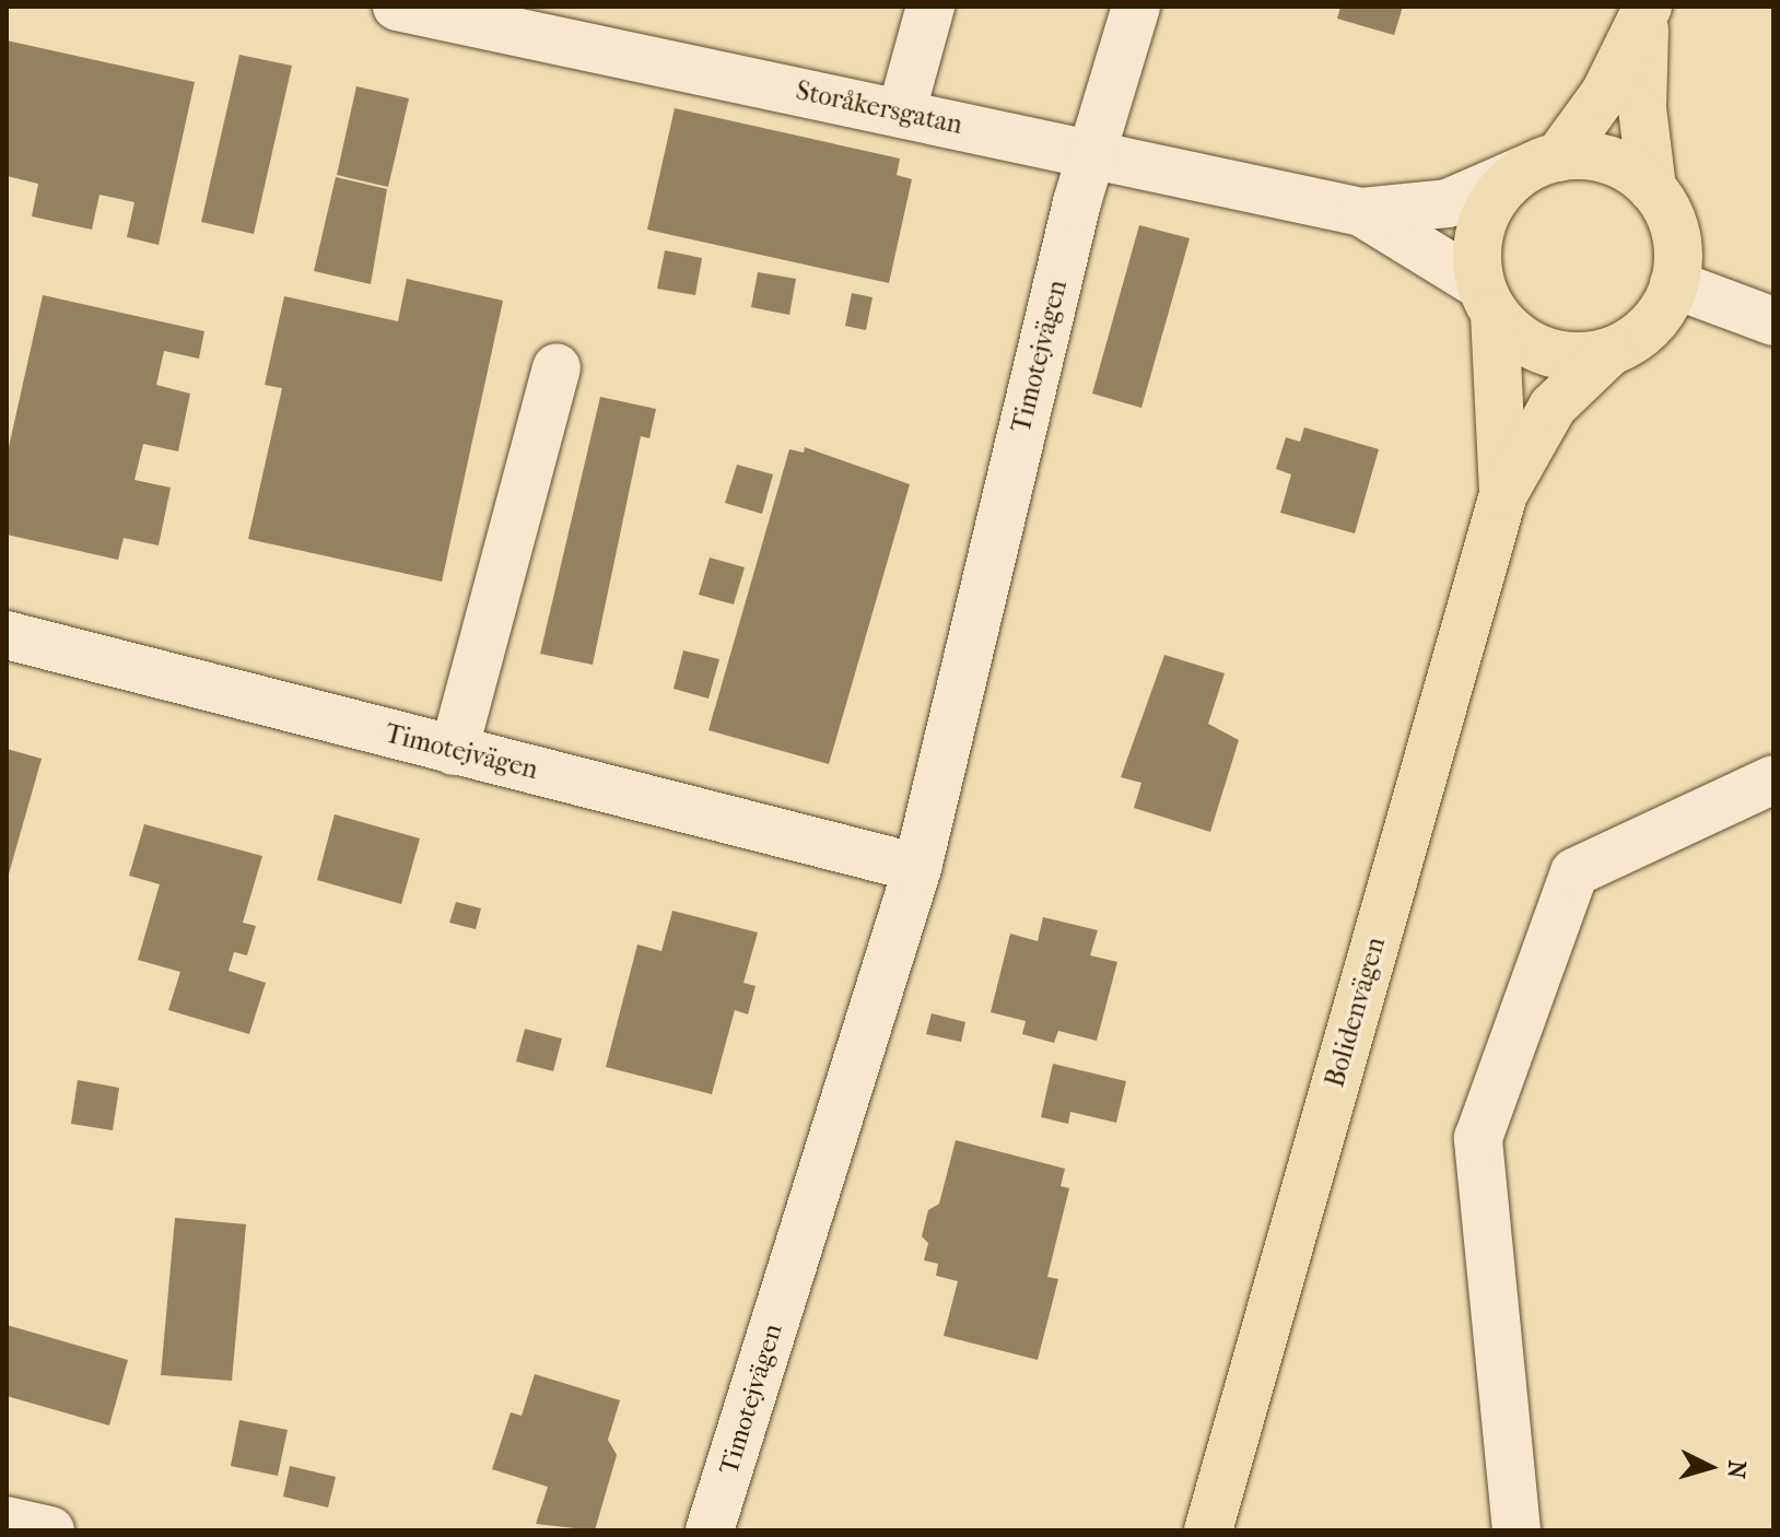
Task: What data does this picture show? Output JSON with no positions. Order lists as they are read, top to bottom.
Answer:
{
  "streets": {
    "main road": ["Bolidenvägen"],
    "street": ["Storåkersgatan", "Timotejvägen"]
  },
  "crossings": [
    ["Storåkersgatan", "Timotejvägen"],
    ["Storåkersgatan", "Bolidenvägen"]
  ],
  "north": "right"
}
